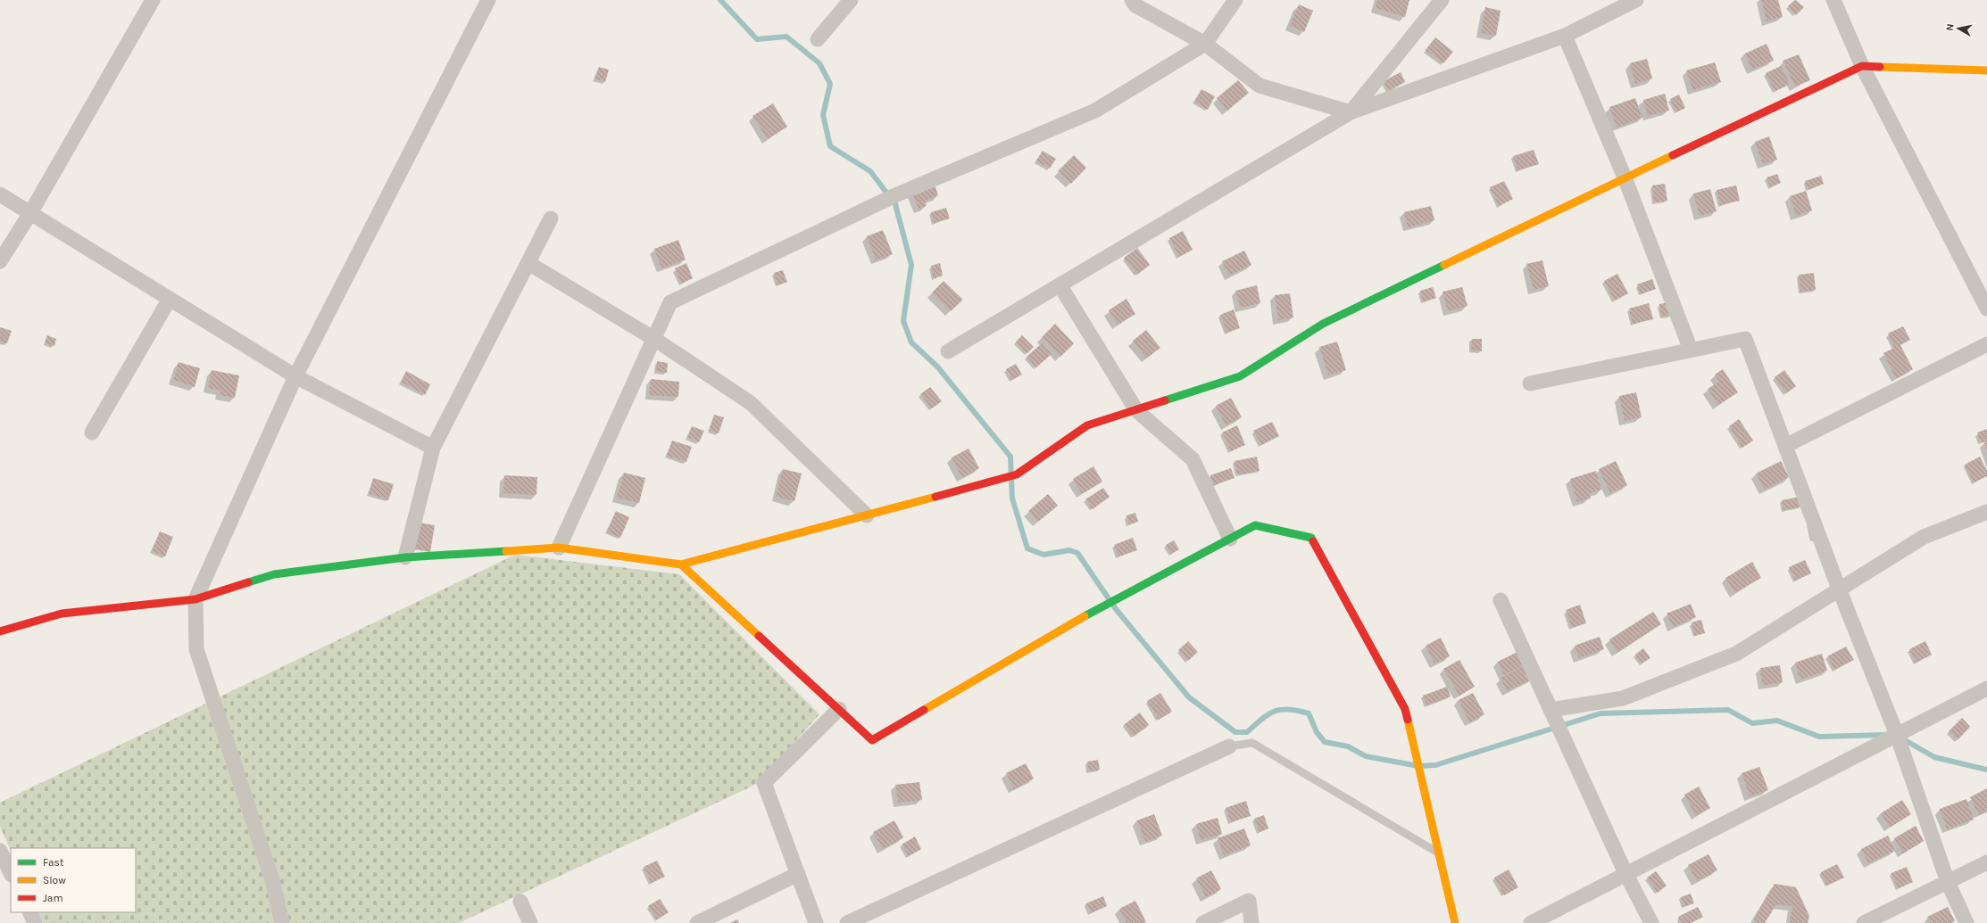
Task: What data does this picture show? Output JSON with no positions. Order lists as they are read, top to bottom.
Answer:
{
  "legend": ["Fast", "Slow", "Jam"],
  "north": "left"
}
